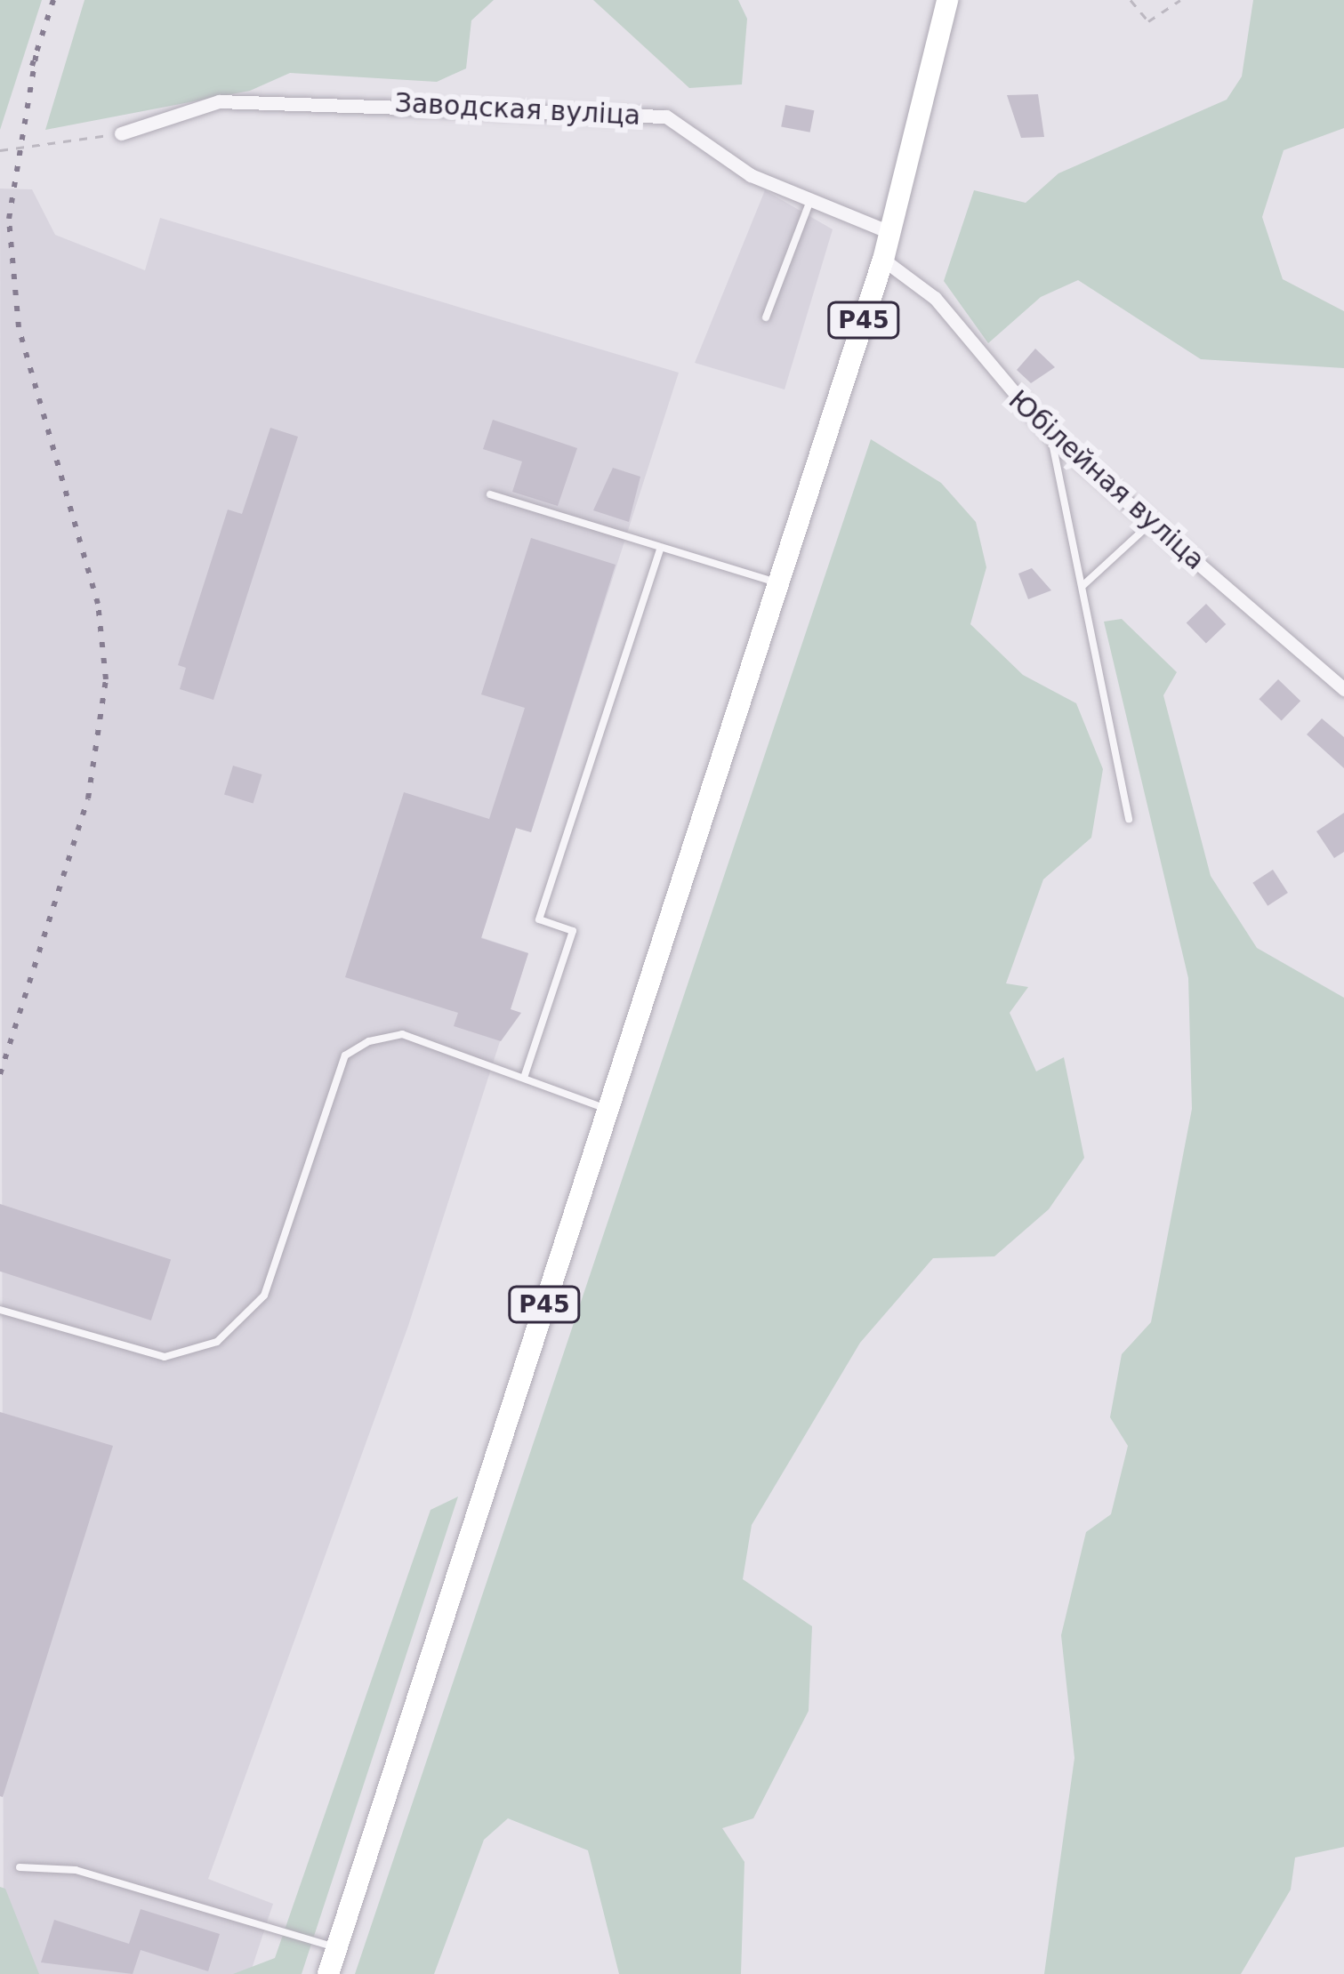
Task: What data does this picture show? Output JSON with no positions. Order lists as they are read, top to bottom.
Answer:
{
  "streets": {
    "main road": ["Р45"],
    "street": ["Заводская вуліца", "Юбілейная вуліца"]
  },
  "crossings": [
    ["Заводская вуліца", "Р45"],
    ["Р45", "Юбілейная вуліца"]
  ]
}
